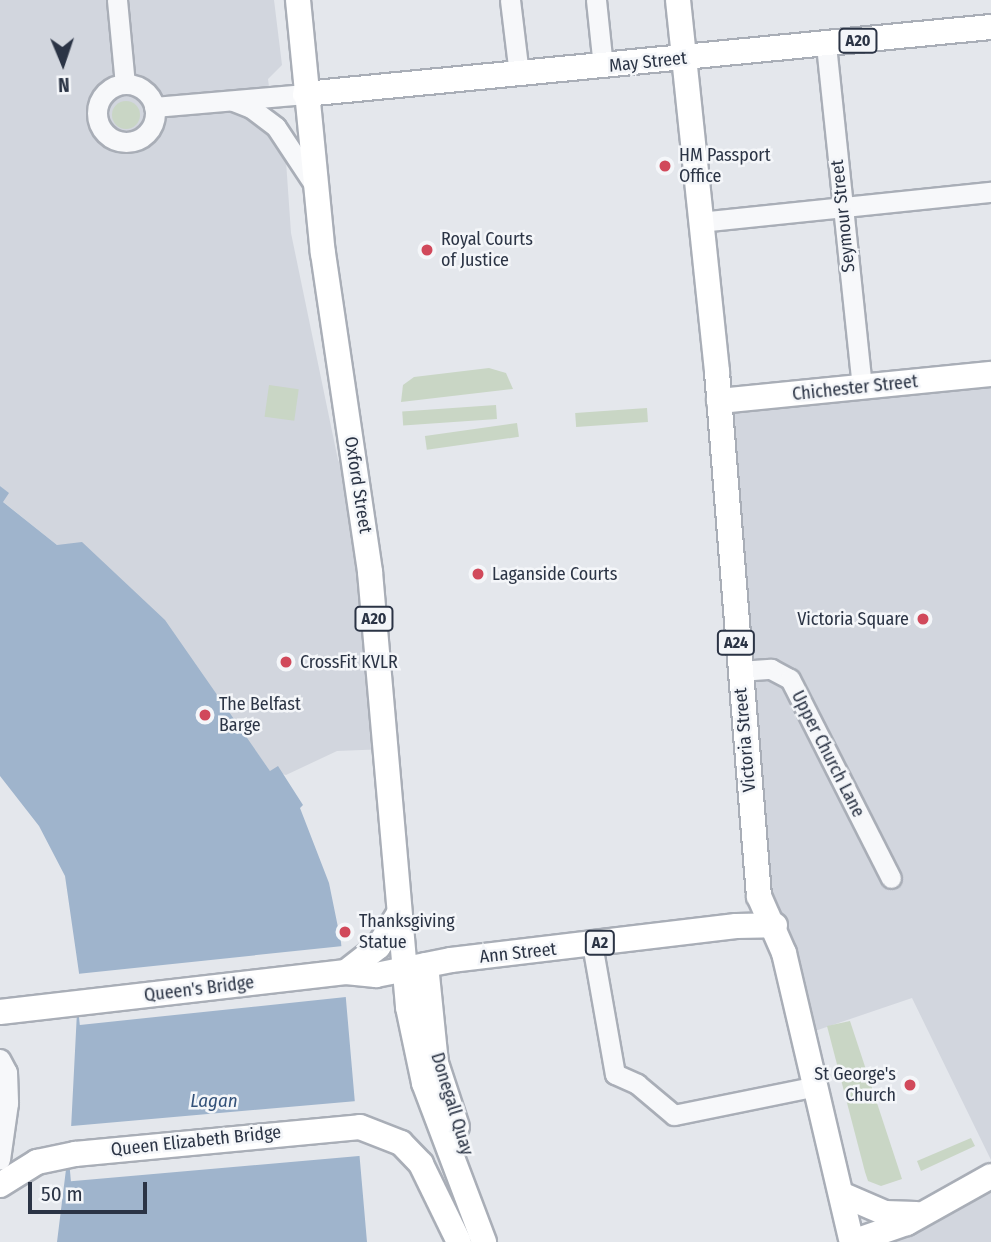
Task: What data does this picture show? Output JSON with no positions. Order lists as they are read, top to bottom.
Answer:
{
  "streets": {
    "main road": [
      "A20",
      "May Street",
      "Chichester Street",
      "Oxford Street",
      "A24",
      "Victoria Street",
      "A2",
      "Ann Street",
      "Queen's Bridge",
      "Donegall Quay",
      "Queen Elizabeth Bridge"
    ],
    "street": ["Seymour Street", "Upper Church Lane"]
  },
  "crossings": [
    ["May Street", "Seymour Street"],
    ["May Street", "Oxford Street"],
    ["May Street", "A24"],
    ["May Street", "Victoria Street"],
    ["Seymour Street", "Chichester Street"],
    ["Chichester Street", "Victoria Street"],
    ["Oxford Street", "Ann Street"],
    ["Oxford Street", "Donegall Quay"],
    ["A24", "Victoria Street"],
    ["Victoria Street", "Upper Church Lane"],
    ["Victoria Street", "Ann Street"],
    ["Ann Street", "Queen's Bridge"],
    ["Ann Street", "Donegall Quay"]
  ],
  "water": ["Lagan"],
  "places": [
    "HM Passport Office",
    "Royal Courts of Justice",
    "Laganside Courts",
    "Victoria Square",
    "CrossFit KVLR",
    "The Belfast Barge",
    "Thanksgiving Statue",
    "St George's Church"
  ],
  "scale_bar": "50 m",
  "north": "bottom"
}
